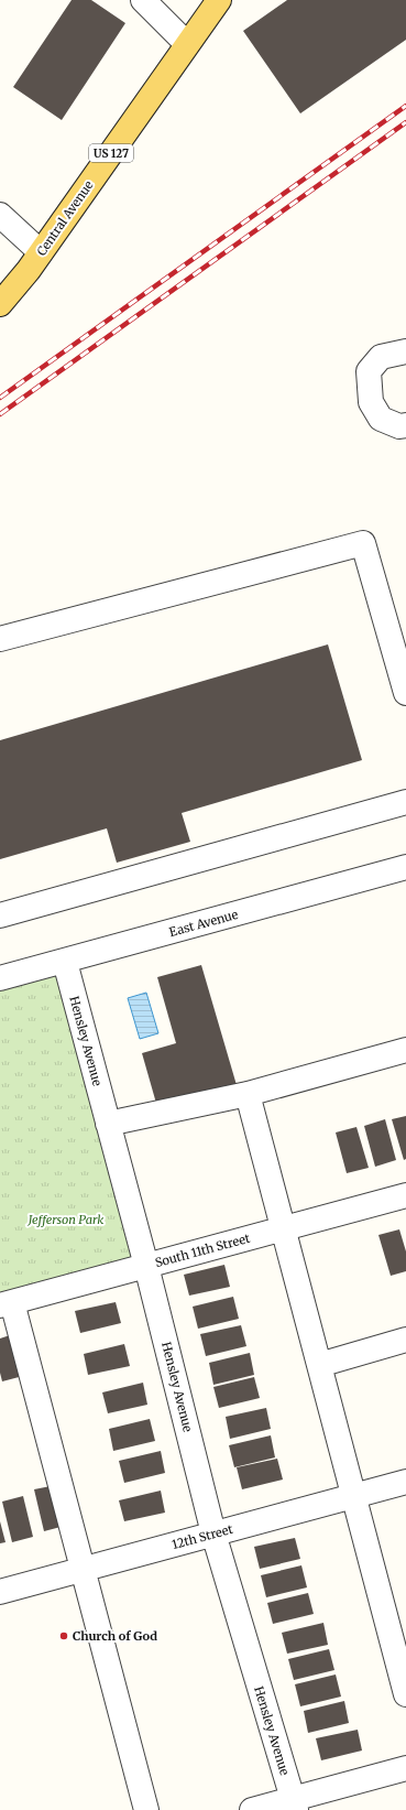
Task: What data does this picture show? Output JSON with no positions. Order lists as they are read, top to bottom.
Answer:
{
  "streets": {
    "main road": ["US 127", "Central Avenue"],
    "street": [
      "East Avenue",
      "Hensley Avenue",
      "South 11th Street",
      "12th Street"
    ]
  },
  "crossings": [
    ["East Avenue", "Hensley Avenue"],
    ["Hensley Avenue", "South 11th Street"],
    ["Hensley Avenue", "12th Street"]
  ],
  "parks": ["Jefferson Park"],
  "places": ["Church of God"]
}
